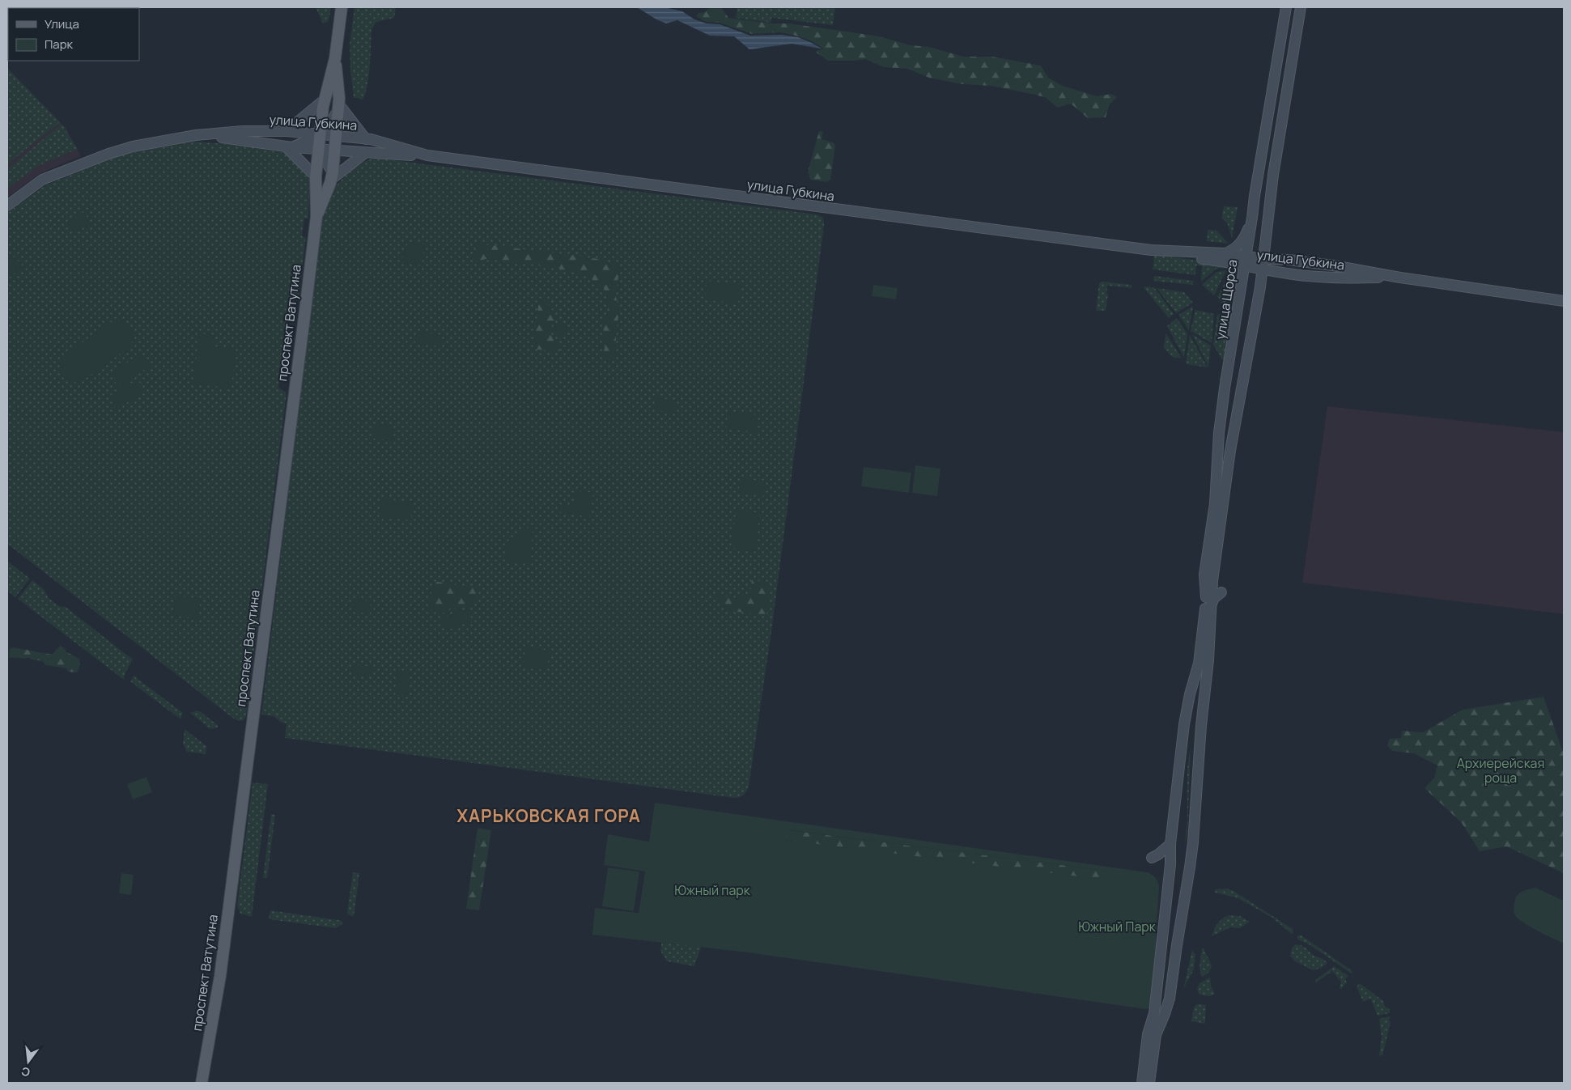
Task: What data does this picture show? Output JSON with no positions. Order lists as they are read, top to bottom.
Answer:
{
  "streets": {
    "main road": ["улица Губкина", "улица Щорса", "проспект Ватутина"]
  },
  "crossings": [
    ["улица Губкина", "улица Щорса"],
    ["улица Губкина", "проспект Ватутина"]
  ],
  "districts": ["ХАРЬКОВСКАЯ ГОРА"],
  "parks": ["Архиерейская роща", "Южный парк", "Южный Парк"],
  "legend": ["Улица", "Парк"],
  "north": "bottom"
}
